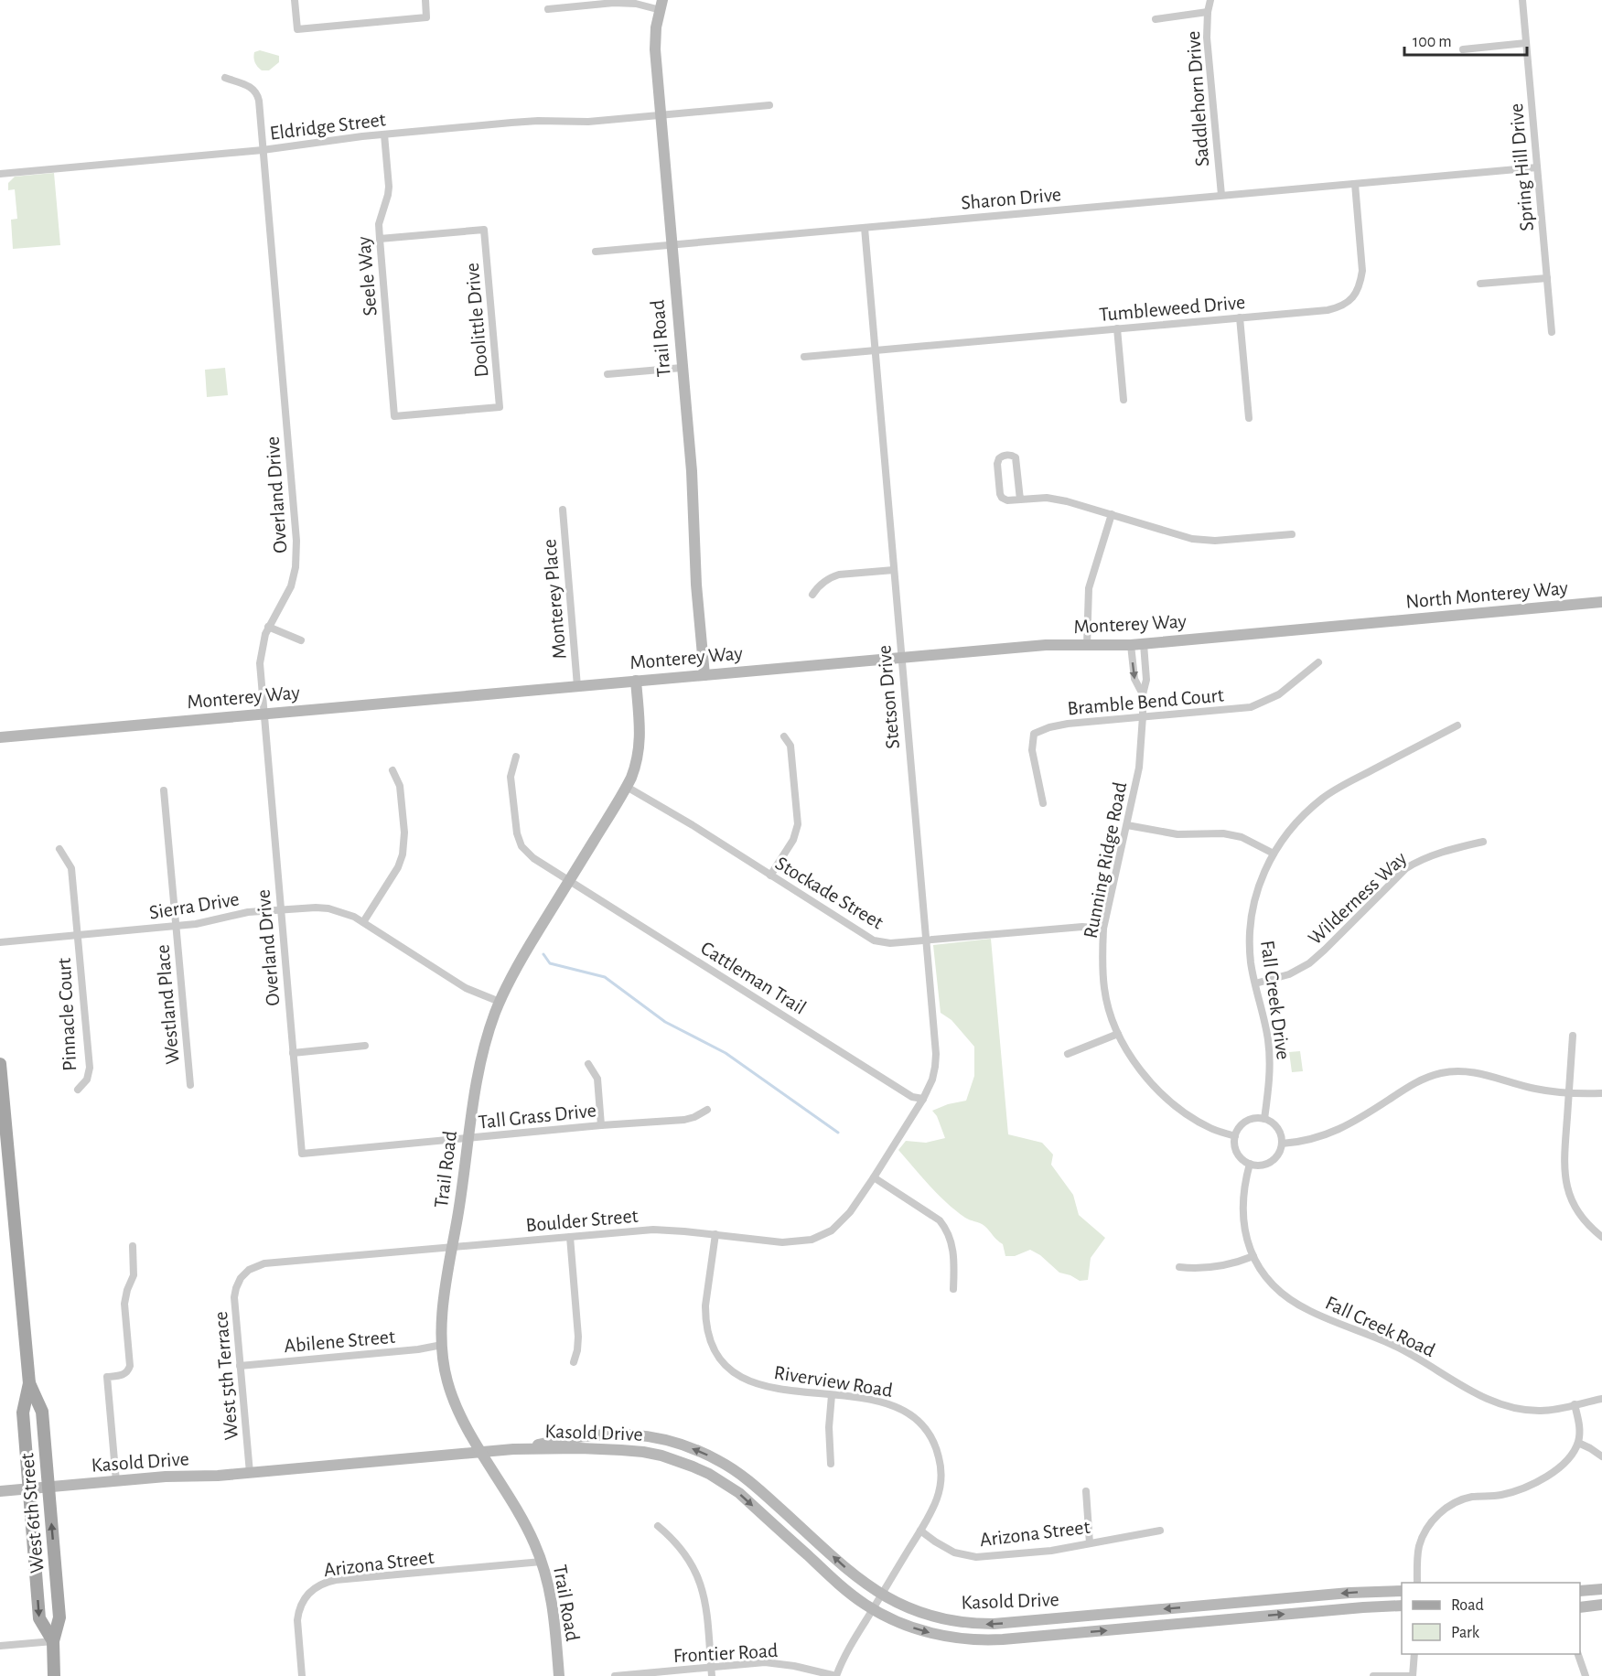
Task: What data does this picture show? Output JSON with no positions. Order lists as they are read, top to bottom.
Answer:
{
  "streets": {
    "main road": ["West 6th Street"],
    "street": [
      "Saddlehorn Drive",
      "Eldridge Street",
      "Spring Hill Drive",
      "Sharon Drive",
      "Seele Way",
      "Tumbleweed Drive",
      "Doolittle Drive",
      "Trail Road",
      "Overland Drive",
      "North Monterey Way",
      "Monterey Place",
      "Monterey Way",
      "Stetson Drive",
      "Bramble Bend Court",
      "Running Ridge Road",
      "Stockade Street",
      "Wilderness Way",
      "Sierra Drive",
      "Cattleman Trail",
      "Fall Creek Drive",
      "Westland Place",
      "Pinnacle Court",
      "Tall Grass Drive",
      "Boulder Street",
      "Fall Creek Road",
      "Abilene Street",
      "West 5th Terrace",
      "Riverview Road",
      "Kasold Drive",
      "Arizona Street",
      "Frontier Road"
    ]
  },
  "crossings": [
    ["Saddlehorn Drive", "Sharon Drive"],
    ["Eldridge Street", "Seele Way"],
    ["Eldridge Street", "Trail Road"],
    ["Eldridge Street", "Overland Drive"],
    ["Spring Hill Drive", "Sharon Drive"],
    ["Sharon Drive", "Tumbleweed Drive"],
    ["Sharon Drive", "Trail Road"],
    ["Sharon Drive", "Stetson Drive"],
    ["Seele Way", "Doolittle Drive"],
    ["Tumbleweed Drive", "Stetson Drive"],
    ["Trail Road", "Monterey Way"],
    ["Trail Road", "Stockade Street"],
    ["Trail Road", "Sierra Drive"],
    ["Trail Road", "Cattleman Trail"],
    ["Trail Road", "Tall Grass Drive"],
    ["Trail Road", "Boulder Street"],
    ["Trail Road", "Abilene Street"],
    ["Trail Road", "Kasold Drive"],
    ["Trail Road", "Arizona Street"],
    ["Overland Drive", "Monterey Way"],
    ["Overland Drive", "Sierra Drive"],
    ["Overland Drive", "Tall Grass Drive"],
    ["North Monterey Way", "Monterey Way"],
    ["Monterey Place", "Monterey Way"],
    ["Monterey Way", "Stetson Drive"],
    ["Monterey Way", "Running Ridge Road"],
    ["Stetson Drive", "Stockade Street"],
    ["Stetson Drive", "Cattleman Trail"],
    ["Stetson Drive", "Boulder Street"],
    ["Bramble Bend Court", "Running Ridge Road"],
    ["Running Ridge Road", "Stockade Street"],
    ["Running Ridge Road", "Fall Creek Drive"],
    ["Running Ridge Road", "Fall Creek Road"],
    ["Wilderness Way", "Fall Creek Drive"],
    ["Sierra Drive", "Westland Place"],
    ["Sierra Drive", "Pinnacle Court"],
    ["Fall Creek Drive", "Fall Creek Road"],
    ["Boulder Street", "West 5th Terrace"],
    ["Boulder Street", "Riverview Road"],
    ["Abilene Street", "West 5th Terrace"],
    ["West 5th Terrace", "Kasold Drive"],
    ["Riverview Road", "Kasold Drive"],
    ["Riverview Road", "Arizona Street"],
    ["Riverview Road", "Frontier Road"],
    ["Kasold Drive", "West 6th Street"]
  ],
  "legend": ["Road", "Park"],
  "scale_bar": "100 m"
}
